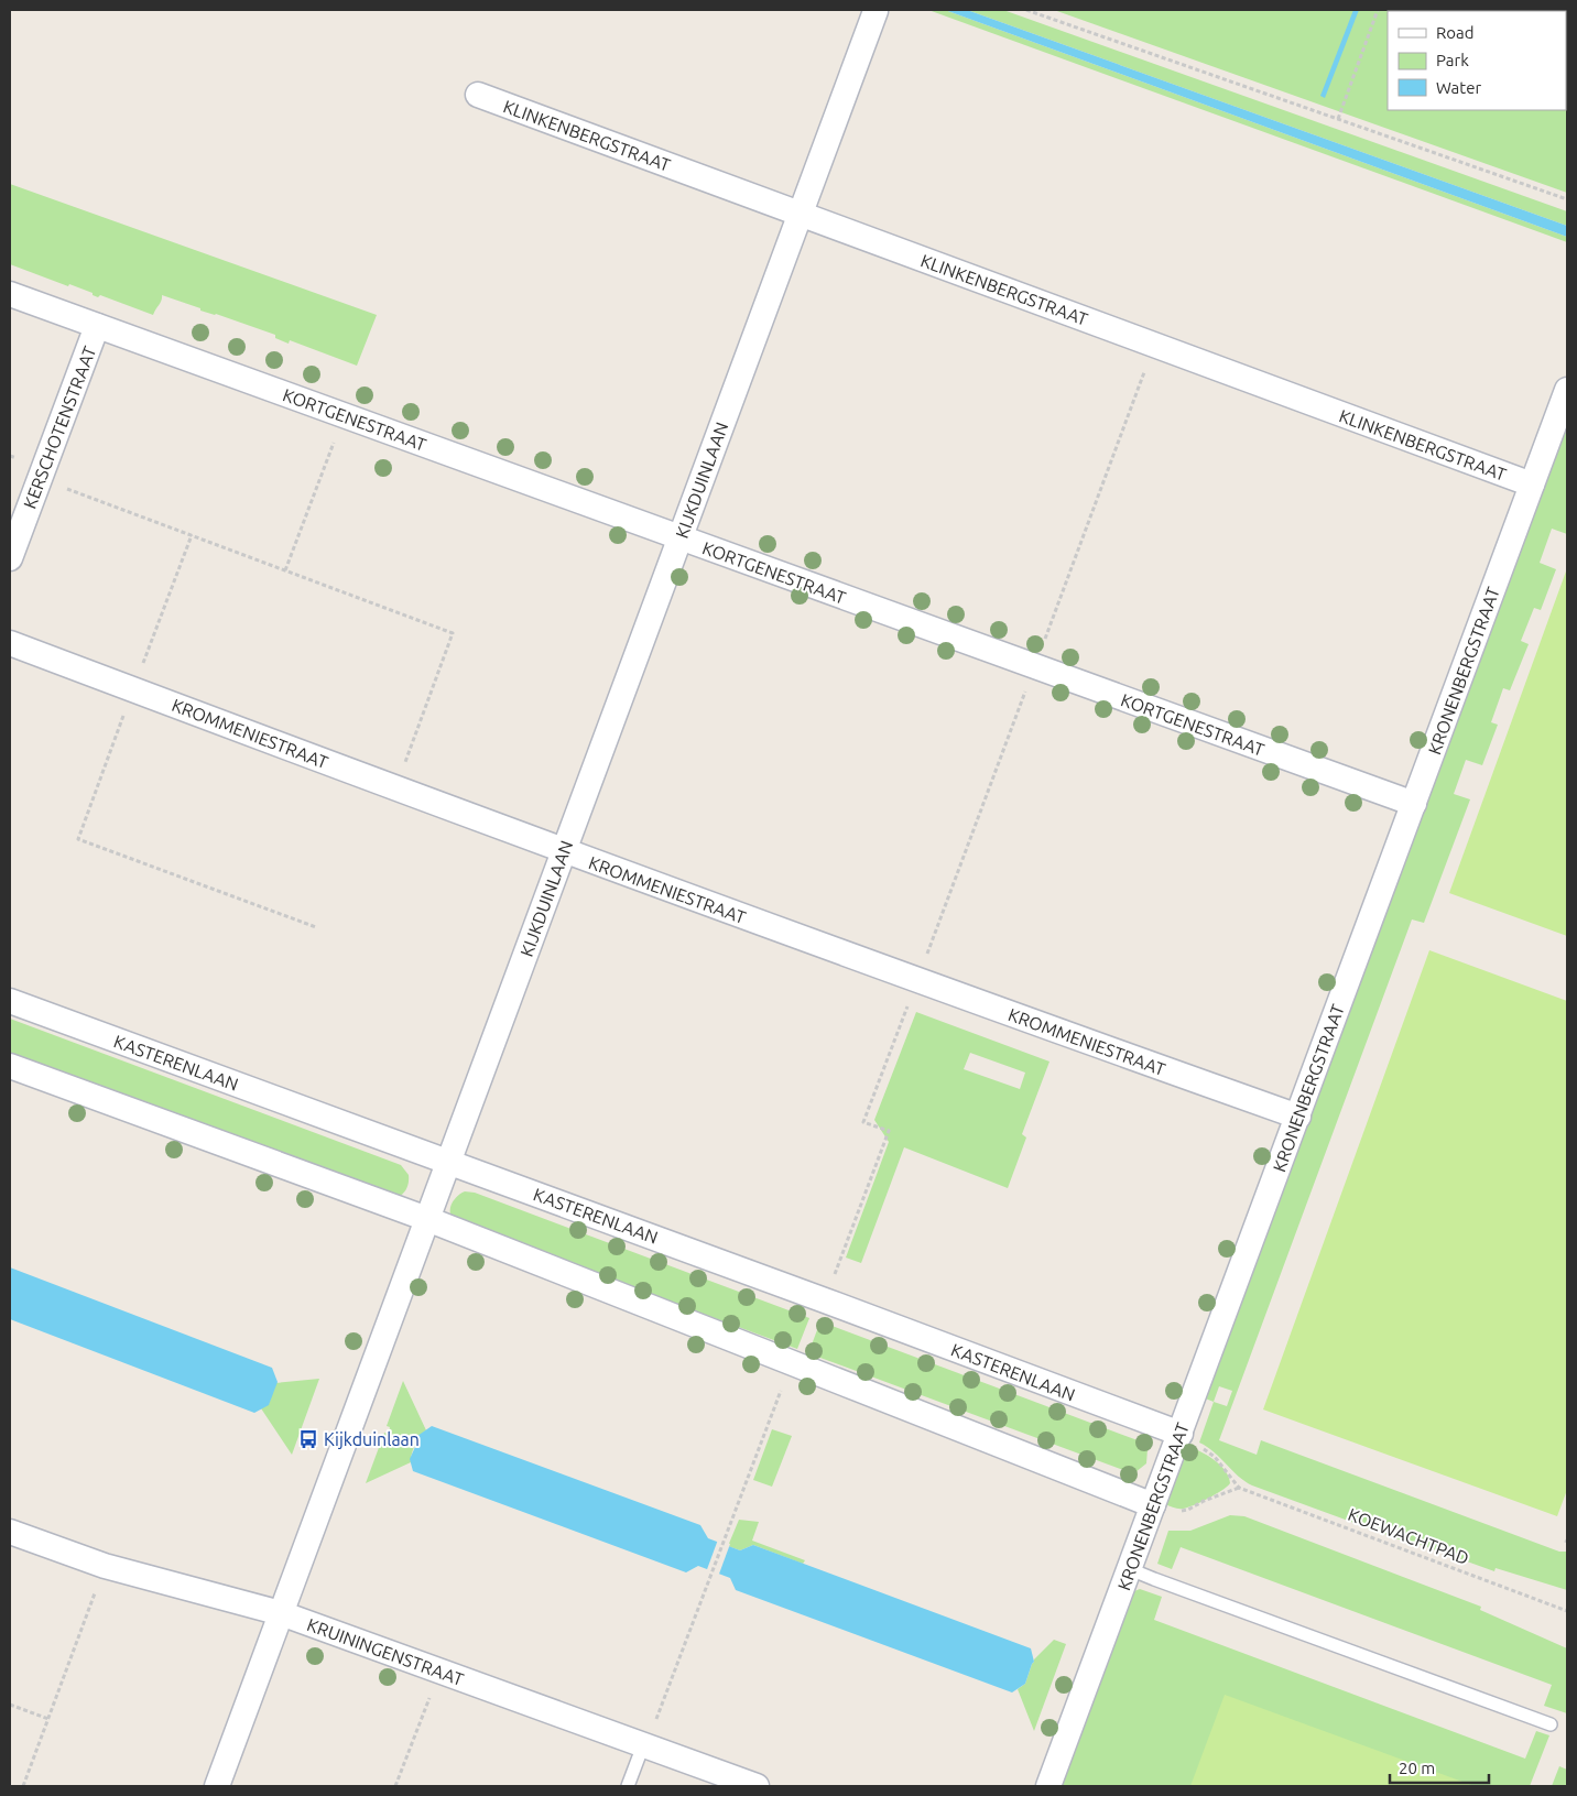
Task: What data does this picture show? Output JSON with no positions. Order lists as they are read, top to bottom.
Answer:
{
  "streets": {
    "street": [
      "KLINKENBERGSTRAAT",
      "KORTGENESTRAAT",
      "KERSCHOTENSTRAAT",
      "KIJKDUINLAAN",
      "KRONENBERGSTRAAT",
      "KROMMENIESTRAAT",
      "KASTERENLAAN",
      "KRUININGENSTRAAT"
    ],
    "path": ["KOEWACHTPAD"]
  },
  "crossings": [
    ["KLINKENBERGSTRAAT", "KIJKDUINLAAN"],
    ["KLINKENBERGSTRAAT", "KRONENBERGSTRAAT"],
    ["KORTGENESTRAAT", "KERSCHOTENSTRAAT"],
    ["KORTGENESTRAAT", "KIJKDUINLAAN"],
    ["KORTGENESTRAAT", "KRONENBERGSTRAAT"],
    ["KIJKDUINLAAN", "KROMMENIESTRAAT"],
    ["KIJKDUINLAAN", "KASTERENLAAN"],
    ["KIJKDUINLAAN", "KRUININGENSTRAAT"],
    ["KRONENBERGSTRAAT", "KROMMENIESTRAAT"],
    ["KRONENBERGSTRAAT", "KASTERENLAAN"]
  ],
  "places": {
    "bus stop": ["Kijkduinlaan"]
  },
  "legend": ["Road", "Park", "Water"],
  "scale_bar": "20 m"
}
